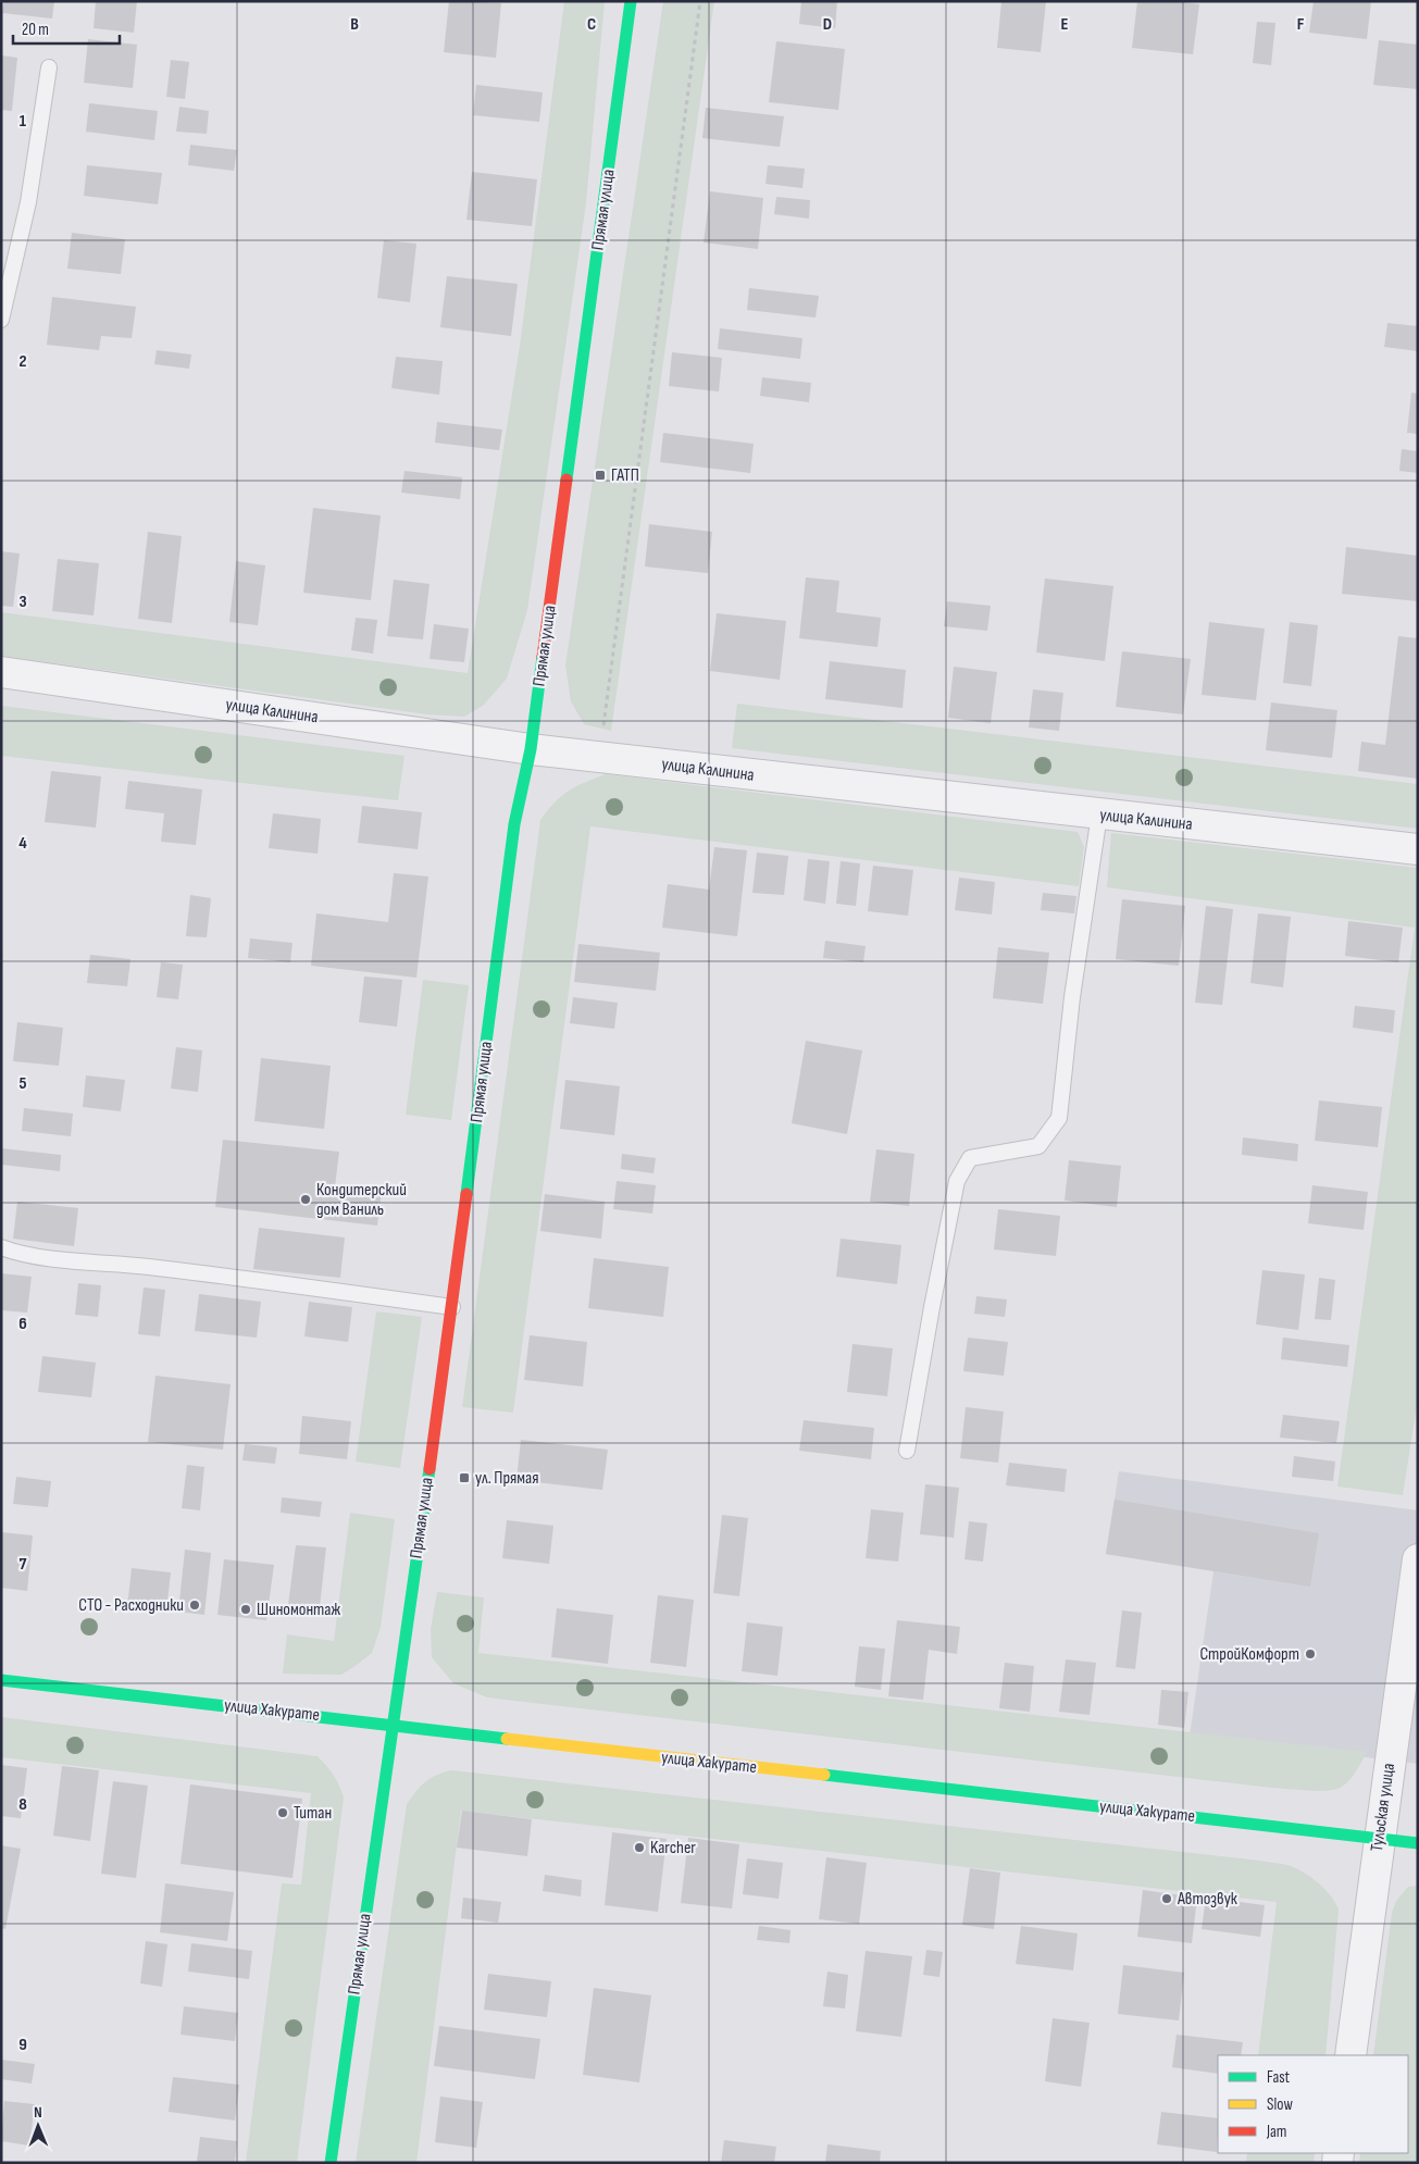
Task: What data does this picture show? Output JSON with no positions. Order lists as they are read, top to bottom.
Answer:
{
  "streets": {
    "street": [
      "Прямая улица",
      "улица Калинина",
      "улица Хакурате",
      "Тульская улица"
    ]
  },
  "crossings": [
    ["Прямая улица", "улица Калинина"],
    ["Прямая улица", "улица Хакурате"],
    ["улица Хакурате", "Тульская улица"]
  ],
  "places": {
    "transit": ["ГАТП", "ул. Прямая"],
    "other": [
      "Кондитерский дом Ваниль",
      "СТО - Расходники",
      "Шиномонтаж",
      "СтройКомфорт",
      "Титан",
      "Karcher",
      "Автозвук"
    ]
  },
  "legend": ["Fast", "Slow", "Jam"],
  "scale_bar": "20 m",
  "north": "top",
  "grid": {
    "columns": [
      "B",
      "C",
      "D",
      "E",
      "F"
    ],
    "rows": [
      "1",
      "2",
      "3",
      "4",
      "5",
      "6",
      "7",
      "8",
      "9"
    ]
  }
}
